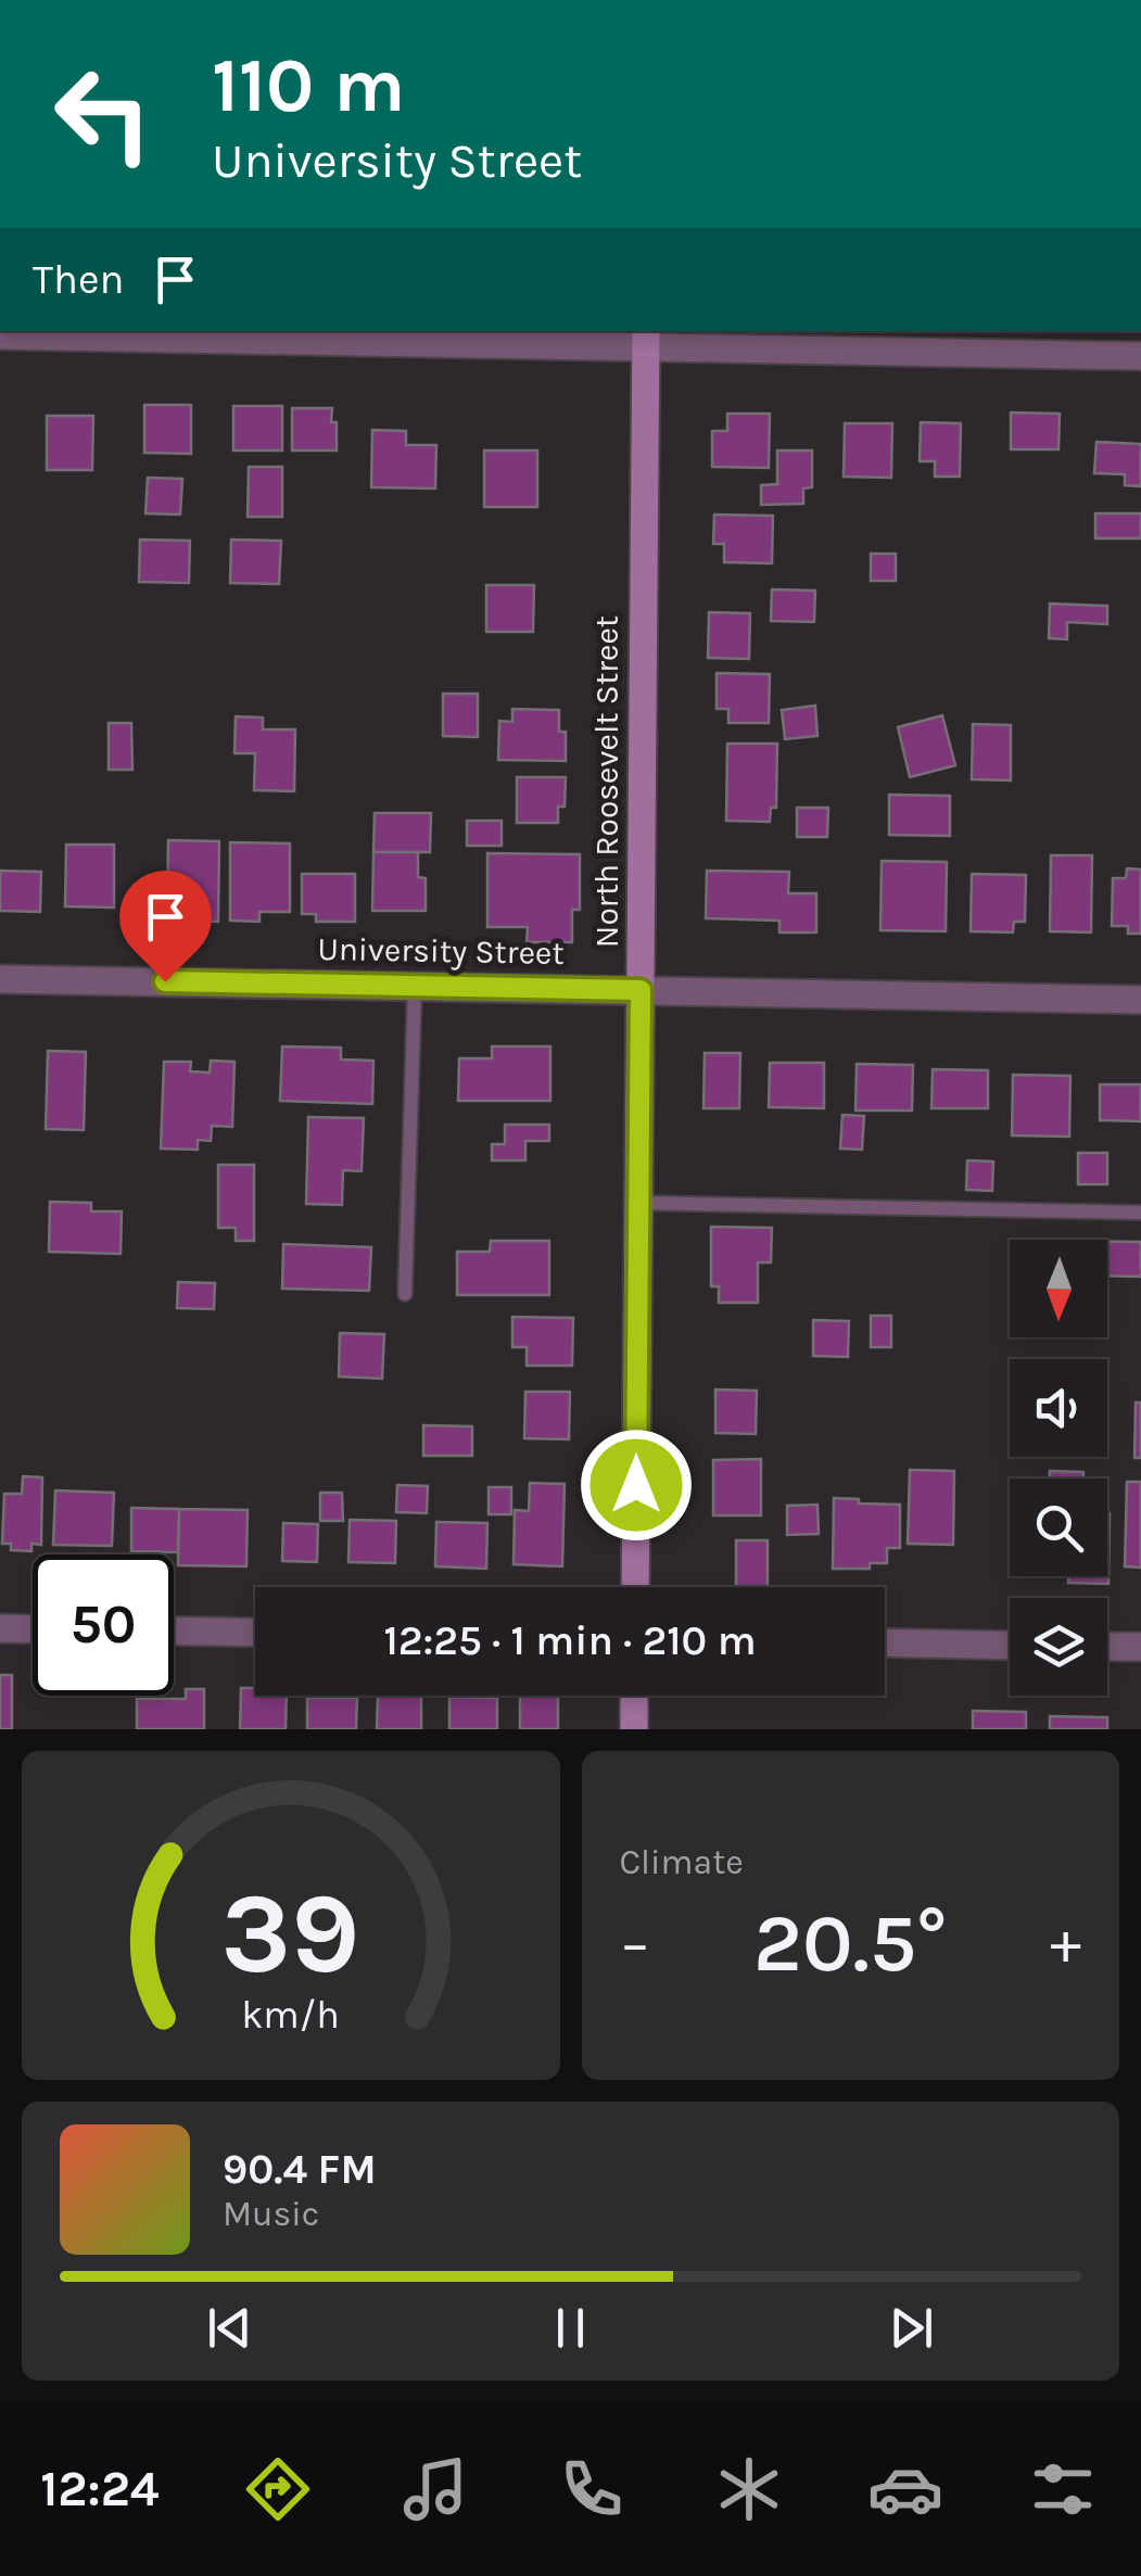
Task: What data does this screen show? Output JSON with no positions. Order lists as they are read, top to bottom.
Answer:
{
  "streets": {
    "main road": ["North Roosevelt Street"],
    "street": ["University Street"]
  },
  "crossings": [
    ["North Roosevelt Street", "University Street"]
  ],
  "north": "bottom",
  "page": {
    "turn": ["110 m", "University Street"],
    "then": "Then",
    "limit": "50",
    "trip": "12:25 · 1 min · 210 m",
    "tile": "Climate",
    "heat": ["−", "20.5°", "+"],
    "song": ["90.4 FM", "Music"],
    "tabs": "12:24",
    "gauge": ["39", "km/h"]
  }
}
